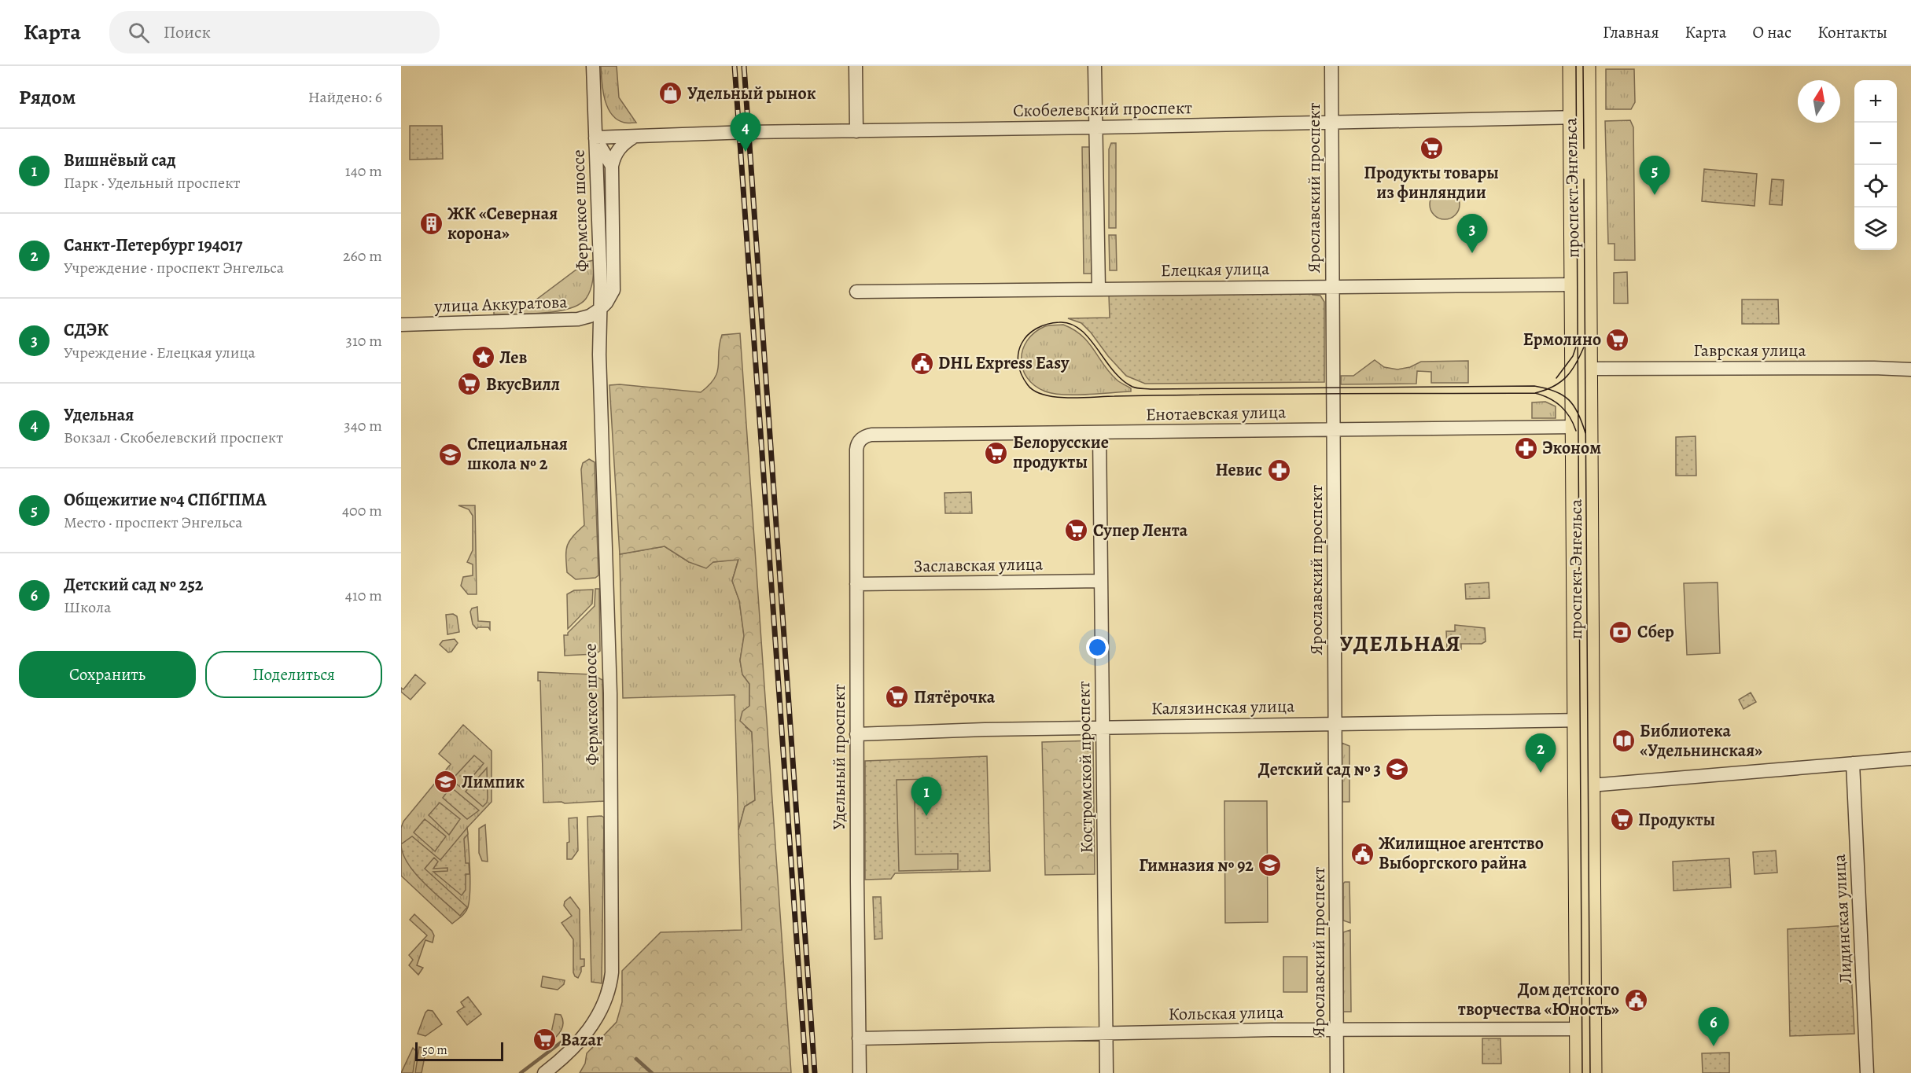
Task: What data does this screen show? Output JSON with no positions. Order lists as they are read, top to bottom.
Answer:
{
  "streets": {
    "main road": ["проспект Энгельса"],
    "street": [
      "Скобелевский проспект",
      "Ярославский проспект",
      "Фермское шоссе",
      "Елецкая улица",
      "улица Аккуратова",
      "Гаврская улица",
      "Енотаевская улица",
      "Заславская улица",
      "Калязинская улица",
      "Удельный проспект",
      "Костромской проспект",
      "Лидинская улица",
      "Кольская улица"
    ]
  },
  "crossings": [
    ["Скобелевский проспект", "Ярославский проспект"],
    ["Скобелевский проспект", "проспект Энгельса"],
    ["Скобелевский проспект", "Фермское шоссе"],
    ["Ярославский проспект", "Елецкая улица"],
    ["Ярославский проспект", "Енотаевская улица"],
    ["Ярославский проспект", "Калязинская улица"],
    ["Ярославский проспект", "Кольская улица"],
    ["проспект Энгельса", "Елецкая улица"],
    ["проспект Энгельса", "Гаврская улица"],
    ["проспект Энгельса", "Енотаевская улица"],
    ["проспект Энгельса", "Калязинская улица"],
    ["проспект Энгельса", "Кольская улица"],
    ["Фермское шоссе", "улица Аккуратова"],
    ["Енотаевская улица", "Удельный проспект"],
    ["Енотаевская улица", "Костромской проспект"],
    ["Заславская улица", "Удельный проспект"],
    ["Заславская улица", "Костромской проспект"],
    ["Калязинская улица", "Удельный проспект"],
    ["Калязинская улица", "Костромской проспект"],
    ["Удельный проспект", "Кольская улица"],
    ["Костромской проспект", "Кольская улица"]
  ],
  "districts": ["УДЕЛЬНАЯ"],
  "places": {
    "shop": ["Удельный рынок"],
    "supermarket": [
      "Продукты товары из финляндии",
      "Ермолино",
      "ВкусВилл",
      "Белорусские продукты",
      "Супер Лента",
      "Пятёрочка",
      "Продукты",
      "Bazar"
    ],
    "building": ["ЖК «Северная корона»"],
    "place": ["Лев"],
    "public building": ["DHL Express Easy", "Жилищное агентство Выборгского райна", "Дом детского творчества «Юность»"],
    "pharmacy": ["Эконом", "Невис"],
    "school or university": [
      "Специальная школа № 2",
      "Детский сад № 3",
      "Лимпик",
      "Гимназия № 92"
    ],
    "bank": ["Сбер"],
    "library": ["Библиотека «Удельнинская»"]
  },
  "scale_bar": "50 m",
  "north": "top",
  "page": {
    "header": "Карта",
    "search": "Поиск",
    "nav": [
      "Главная",
      "Карта",
      "О нас",
      "Контакты"
    ],
    "heading": ["Рядом", "Найдено: 6"],
    "map_buttons": ["+", "−"],
    "pins": [
      "4",
      "5",
      "3",
      "2",
      "1",
      "6"
    ],
    "list": [
      {
        "mark": "1",
        "name": "Вишнёвый сад",
        "note": "Парк · Удельный проспект",
        "value": "140 m"
      },
      {
        "mark": "2",
        "name": "Санкт-Петербург 194017",
        "note": "Учреждение · проспект Энгельса",
        "value": "260 m"
      },
      {
        "mark": "3",
        "name": "СДЭК",
        "note": "Учреждение · Елецкая улица",
        "value": "310 m"
      },
      {
        "mark": "4",
        "name": "Удельная",
        "note": "Вокзал · Скобелевский проспект",
        "value": "340 m"
      },
      {
        "mark": "5",
        "name": "Общежитие №4 СПбГПМА",
        "note": "Место · проспект Энгельса",
        "value": "400 m"
      },
      {
        "mark": "6",
        "name": "Детский сад № 252",
        "note": "Школа",
        "value": "410 m"
      }
    ],
    "buttons": ["Сохранить", "Поделиться"],
    "scale": "50 m"
  }
}
